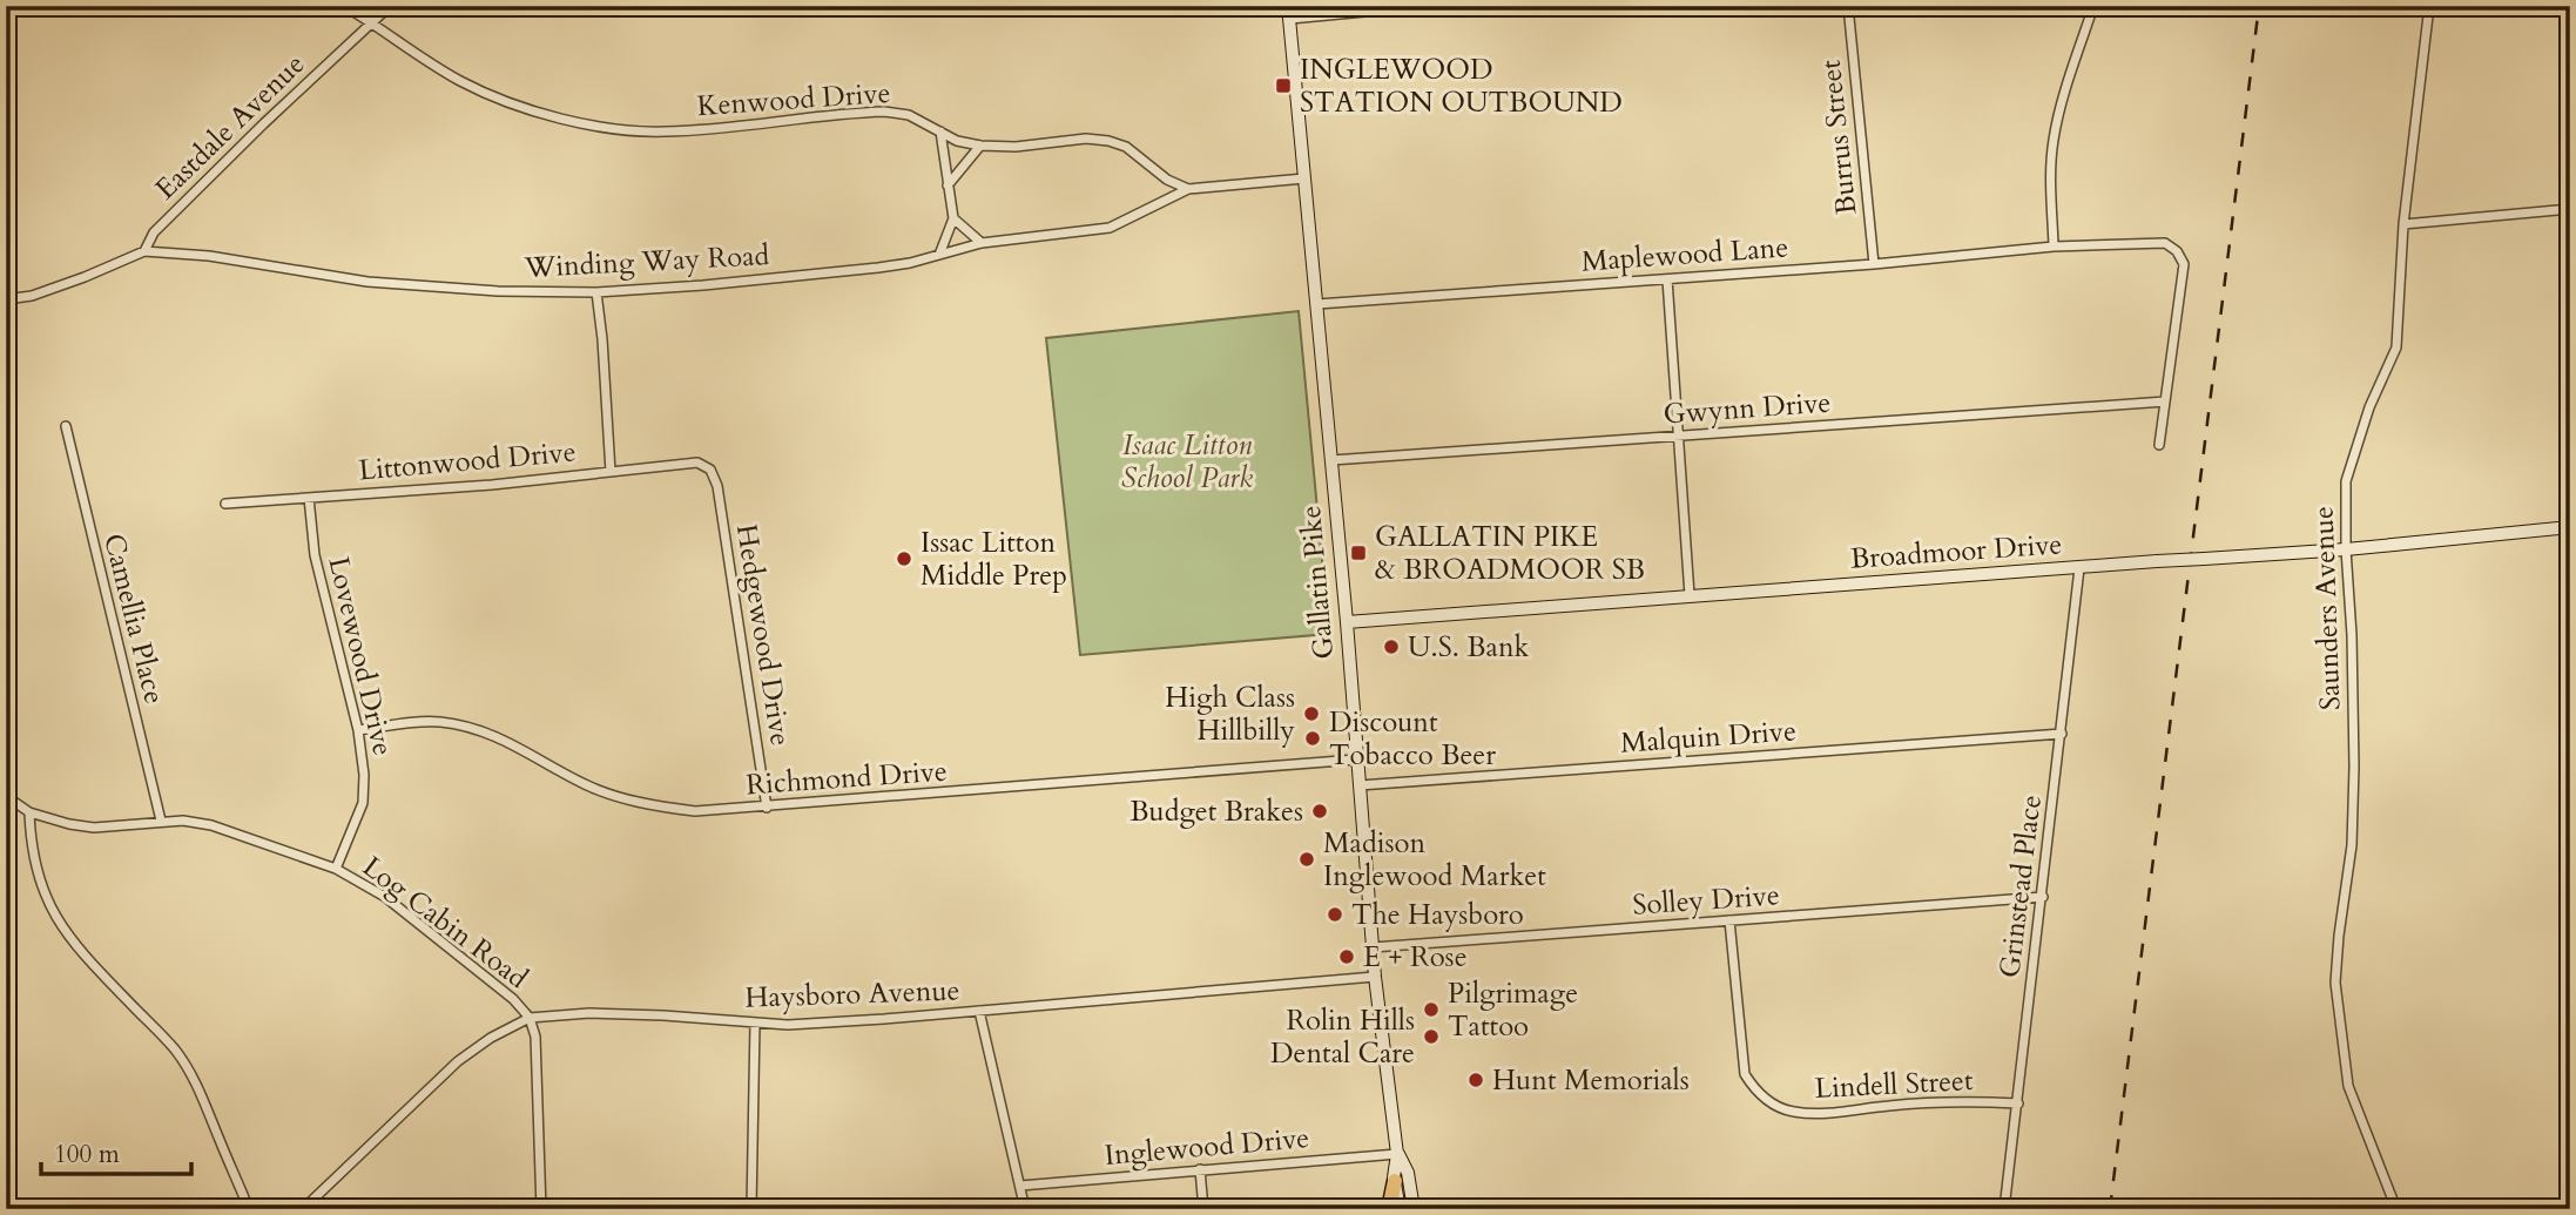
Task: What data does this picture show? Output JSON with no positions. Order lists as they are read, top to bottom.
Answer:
{
  "streets": {
    "main road": ["Broadmoor Drive", "Gallatin Pike"],
    "street": [
      "Kenwood Drive",
      "Eastdale Avenue",
      "Burrus Street",
      "Maplewood Lane",
      "Winding Way Road",
      "Gwynn Drive",
      "Littonwood Drive",
      "Saunders Avenue",
      "Camellia Place",
      "Hedgewood Drive",
      "Lovewood Drive",
      "Malquin Drive",
      "Richmond Drive",
      "Grinstead Place",
      "Solley Drive",
      "Log Cabin Road",
      "Haysboro Avenue",
      "Lindell Street",
      "Inglewood Drive"
    ]
  },
  "crossings": [
    ["Kenwood Drive", "Eastdale Avenue"],
    ["Kenwood Drive", "Winding Way Road"],
    ["Eastdale Avenue", "Winding Way Road"],
    ["Burrus Street", "Maplewood Lane"],
    ["Maplewood Lane", "Gwynn Drive"],
    ["Maplewood Lane", "Gallatin Pike"],
    ["Gwynn Drive", "Gallatin Pike"],
    ["Littonwood Drive", "Hedgewood Drive"],
    ["Littonwood Drive", "Lovewood Drive"],
    ["Broadmoor Drive", "Gallatin Pike"],
    ["Broadmoor Drive", "Saunders Avenue"],
    ["Broadmoor Drive", "Grinstead Place"],
    ["Gallatin Pike", "Malquin Drive"],
    ["Gallatin Pike", "Richmond Drive"],
    ["Gallatin Pike", "Solley Drive"],
    ["Gallatin Pike", "Haysboro Avenue"],
    ["Gallatin Pike", "Inglewood Drive"],
    ["Camellia Place", "Log Cabin Road"],
    ["Hedgewood Drive", "Richmond Drive"],
    ["Lovewood Drive", "Richmond Drive"],
    ["Lovewood Drive", "Log Cabin Road"],
    ["Malquin Drive", "Grinstead Place"],
    ["Grinstead Place", "Solley Drive"],
    ["Grinstead Place", "Lindell Street"],
    ["Solley Drive", "Lindell Street"],
    ["Log Cabin Road", "Haysboro Avenue"]
  ],
  "parks": ["Isaac Litton School Park"],
  "places": {
    "transit": ["INGLEWOOD STATION OUTBOUND", "GALLATIN PIKE & BROADMOOR SB"],
    "other": [
      "Issac Litton Middle Prep",
      "U.S. Bank",
      "High Class Hillbilly",
      "Discount Tobacco Beer",
      "Budget Brakes",
      "Madison Inglewood Market",
      "The Haysboro",
      "E + Rose",
      "Pilgrimage Tattoo",
      "Rolin Hills Dental Care",
      "Hunt Memorials"
    ]
  },
  "scale_bar": "100 m"
}
